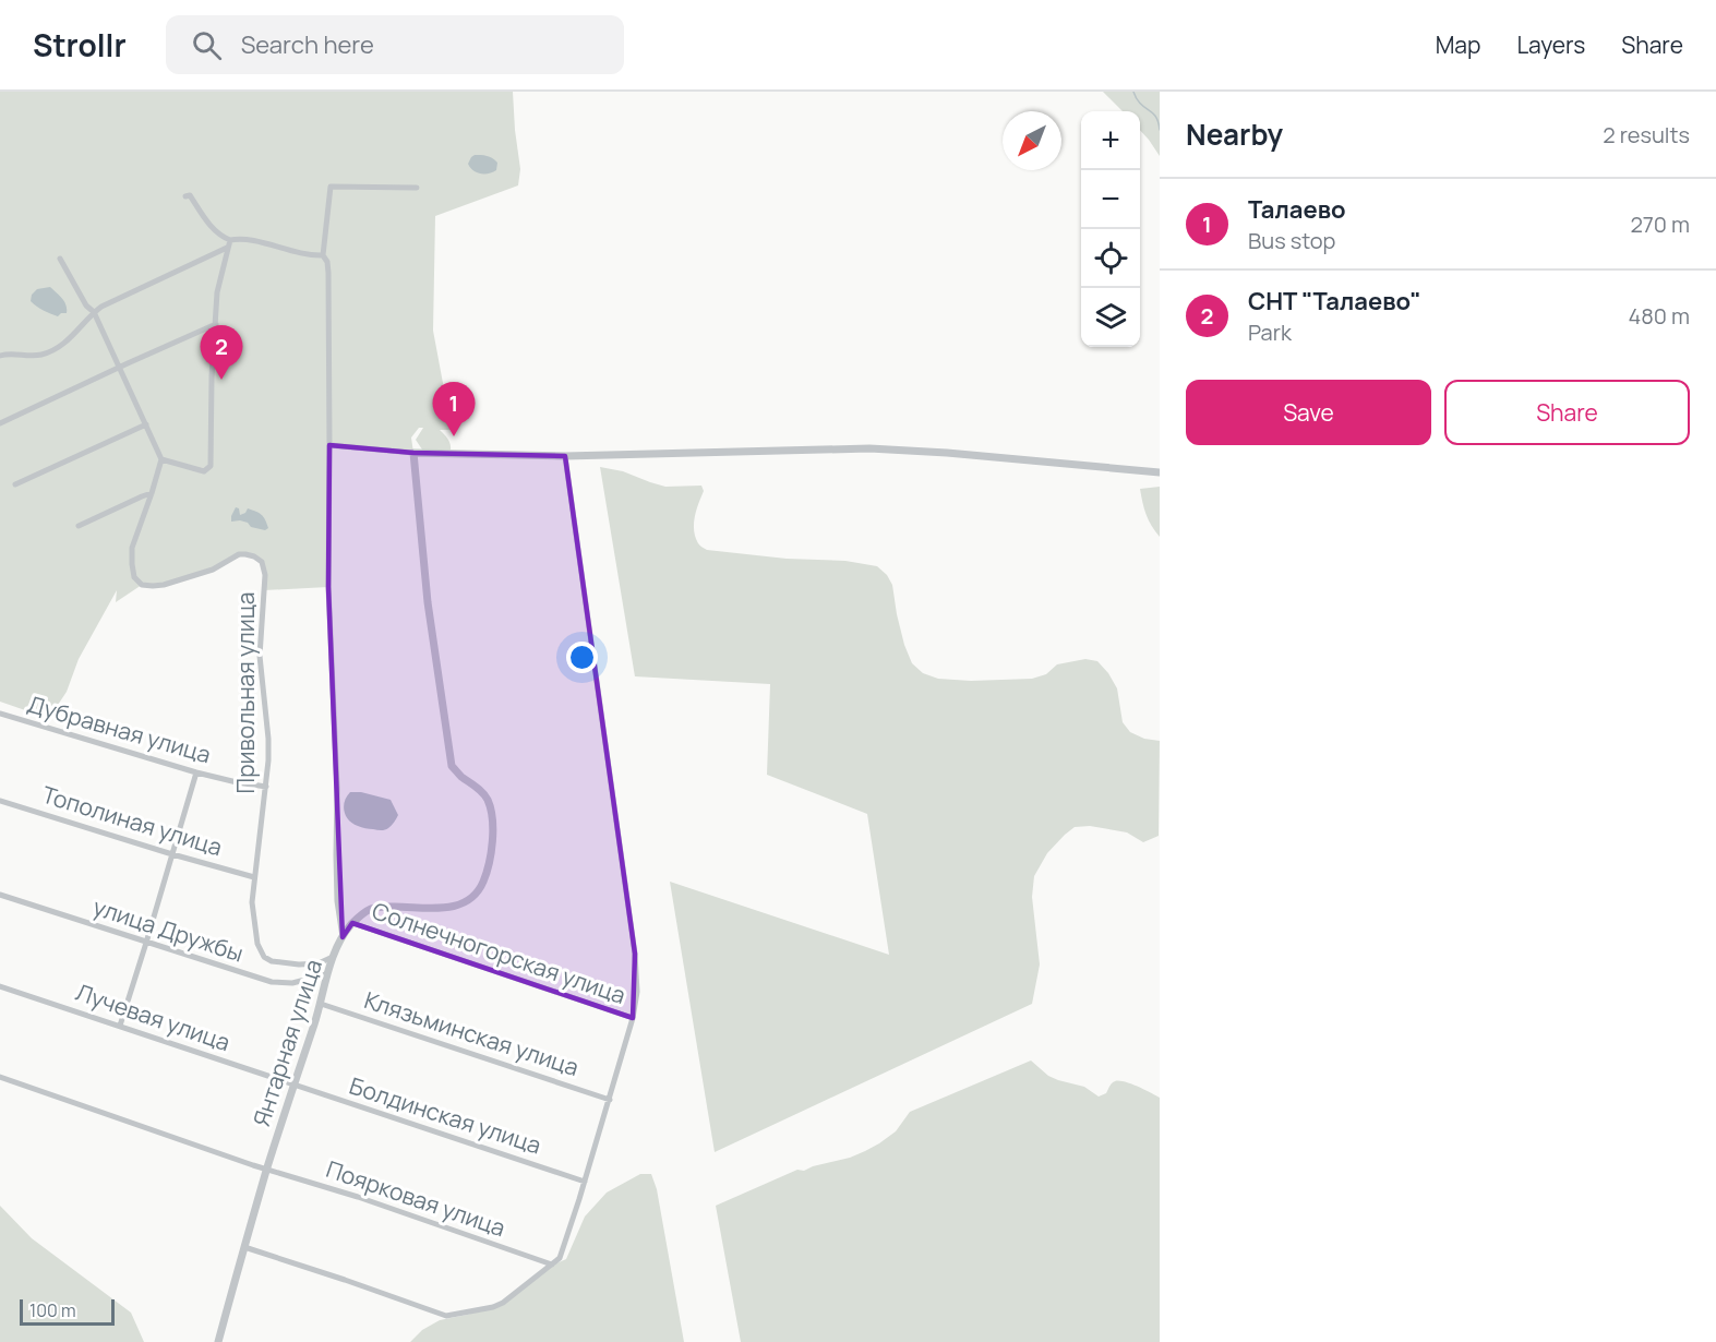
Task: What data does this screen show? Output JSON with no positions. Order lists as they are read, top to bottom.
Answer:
{
  "streets": {
    "street": [
      "Привольная улица",
      "Дубравная улица",
      "Тополиная улица",
      "улица Дружбы",
      "Солнечногорская улица",
      "Лучевая улица",
      "Клязьминская улица",
      "Янтарная улица",
      "Болдинская улица",
      "Поярковая улица"
    ]
  },
  "crossings": [
    ["Привольная улица", "Дубравная улица"],
    ["Привольная улица", "Тополиная улица"],
    ["Привольная улица", "Янтарная улица"],
    ["улица Дружбы", "Янтарная улица"],
    ["Солнечногорская улица", "Янтарная улица"],
    ["Лучевая улица", "Янтарная улица"],
    ["Лучевая улица", "Болдинская улица"],
    ["Клязьминская улица", "Янтарная улица"],
    ["Янтарная улица", "Болдинская улица"],
    ["Янтарная улица", "Поярковая улица"]
  ],
  "scale_bar": "100 m",
  "north": "bottom left",
  "page": {
    "header": "Strollr",
    "search": "Search here",
    "nav": ["Map", "Layers", "Share"],
    "heading": ["Nearby", "2 results"],
    "map_buttons": ["+", "−"],
    "list": [
      {
        "mark": "1",
        "name": "Талаево",
        "note": "Bus stop",
        "value": "270 m"
      },
      {
        "mark": "2",
        "name": "СНТ \"Талаево\"",
        "note": "Park",
        "value": "480 m"
      }
    ],
    "pins": ["2", "1"],
    "buttons": ["Save", "Share"],
    "scale": "100 m"
  }
}
